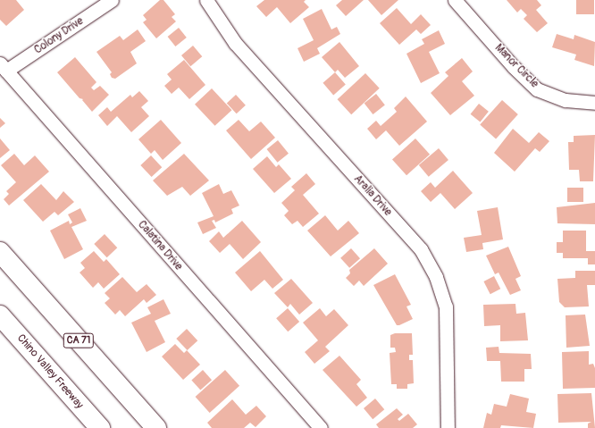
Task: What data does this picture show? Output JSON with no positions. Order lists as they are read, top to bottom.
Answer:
{
  "streets": {
    "highway": ["CA 71", "Chino Valley Freeway"],
    "street": [
      "Colony Drive",
      "Manor Circle",
      "Aralia Drive",
      "Calatina Drive"
    ]
  },
  "crossings": [
    ["Colony Drive", "Calatina Drive"]
  ]
}
